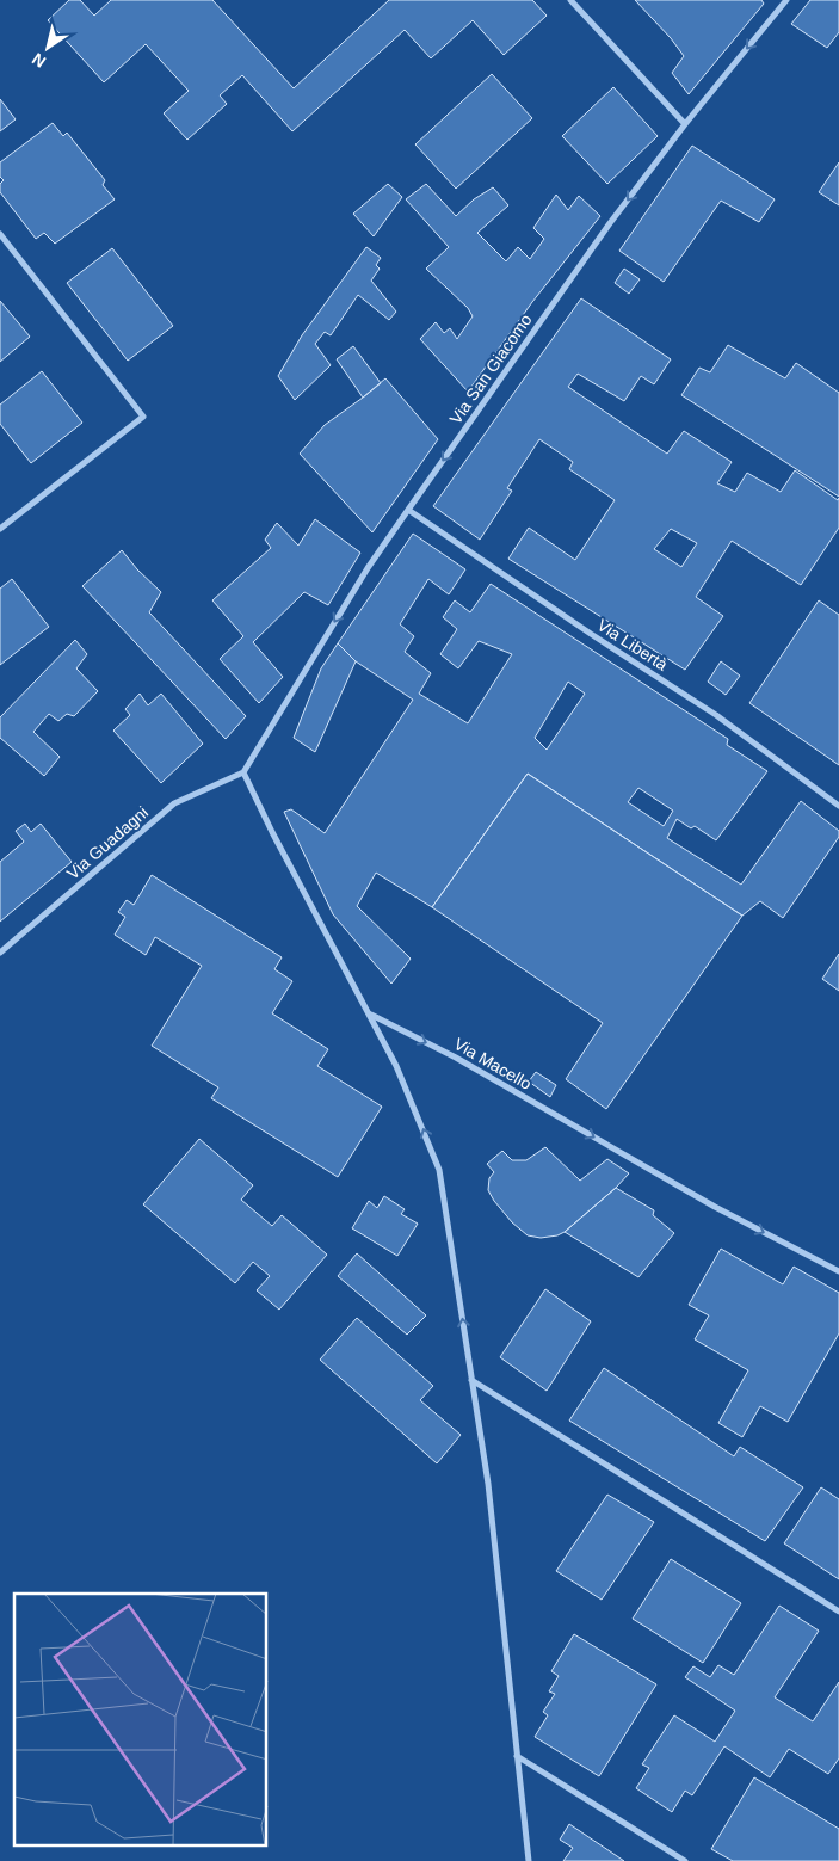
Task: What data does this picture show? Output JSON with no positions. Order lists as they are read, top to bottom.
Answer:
{
  "streets": {
    "street": [
      "Via San Giacomo",
      "Via Libertà",
      "Via Guadagni",
      "Via Macello"
    ]
  },
  "crossings": [
    ["Via San Giacomo", "Via Libertà"],
    ["Via San Giacomo", "Via Guadagni"]
  ],
  "one_way": ["Via San Giacomo", "Via Macello"],
  "north": "bottom left"
}
